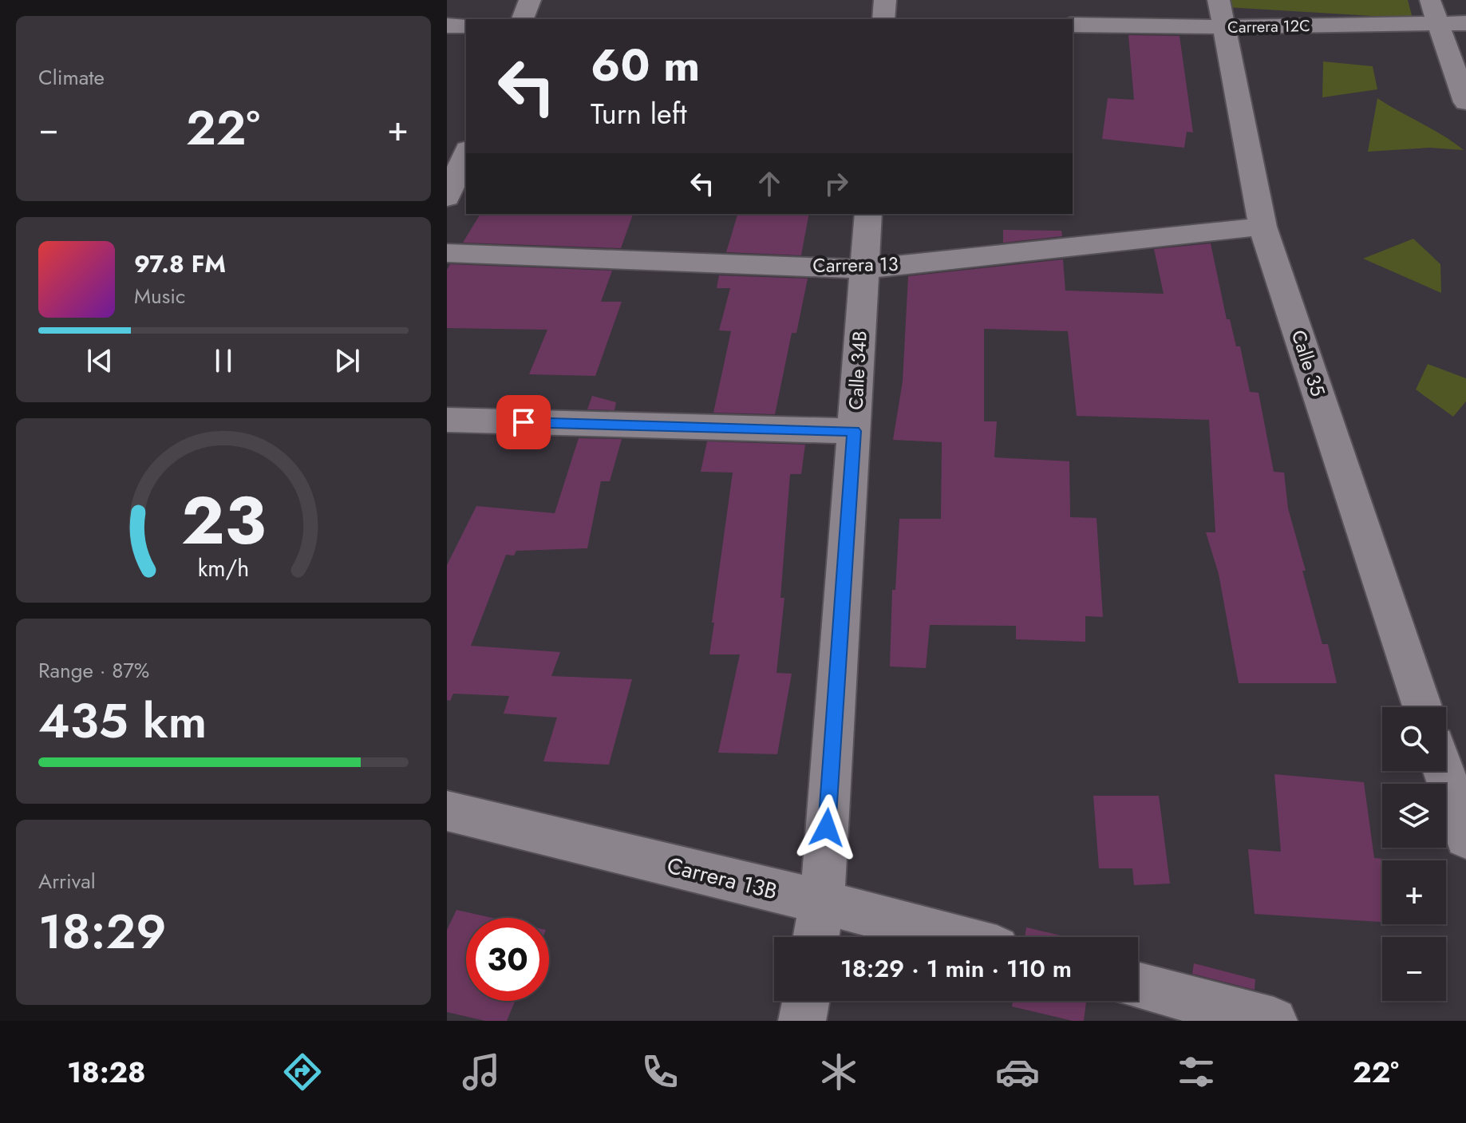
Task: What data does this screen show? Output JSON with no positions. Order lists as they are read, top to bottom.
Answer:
{
  "streets": {
    "street": [
      "Carrera 12C",
      "Carrera 13",
      "Calle 35",
      "Calle 34B",
      "Carrera 13B"
    ]
  },
  "crossings": [
    ["Carrera 12C", "Calle 35"],
    ["Carrera 13", "Calle 35"],
    ["Carrera 13", "Calle 34B"],
    ["Calle 34B", "Carrera 13B"]
  ],
  "page": {
    "tile": [
      "Climate",
      ["Range · 87%", "435 km"],
      ["Arrival", "18:29"]
    ],
    "turn": ["60 m", "Turn left"],
    "heat": ["−", "22°", "+"],
    "song": ["97.8 FM", "Music"],
    "map_buttons": ["+", "−"],
    "limit": "30",
    "trip": "18:29 · 1 min · 110 m",
    "tabs": ["18:28", "22°"],
    "gauge": ["23", "km/h"]
  }
}
